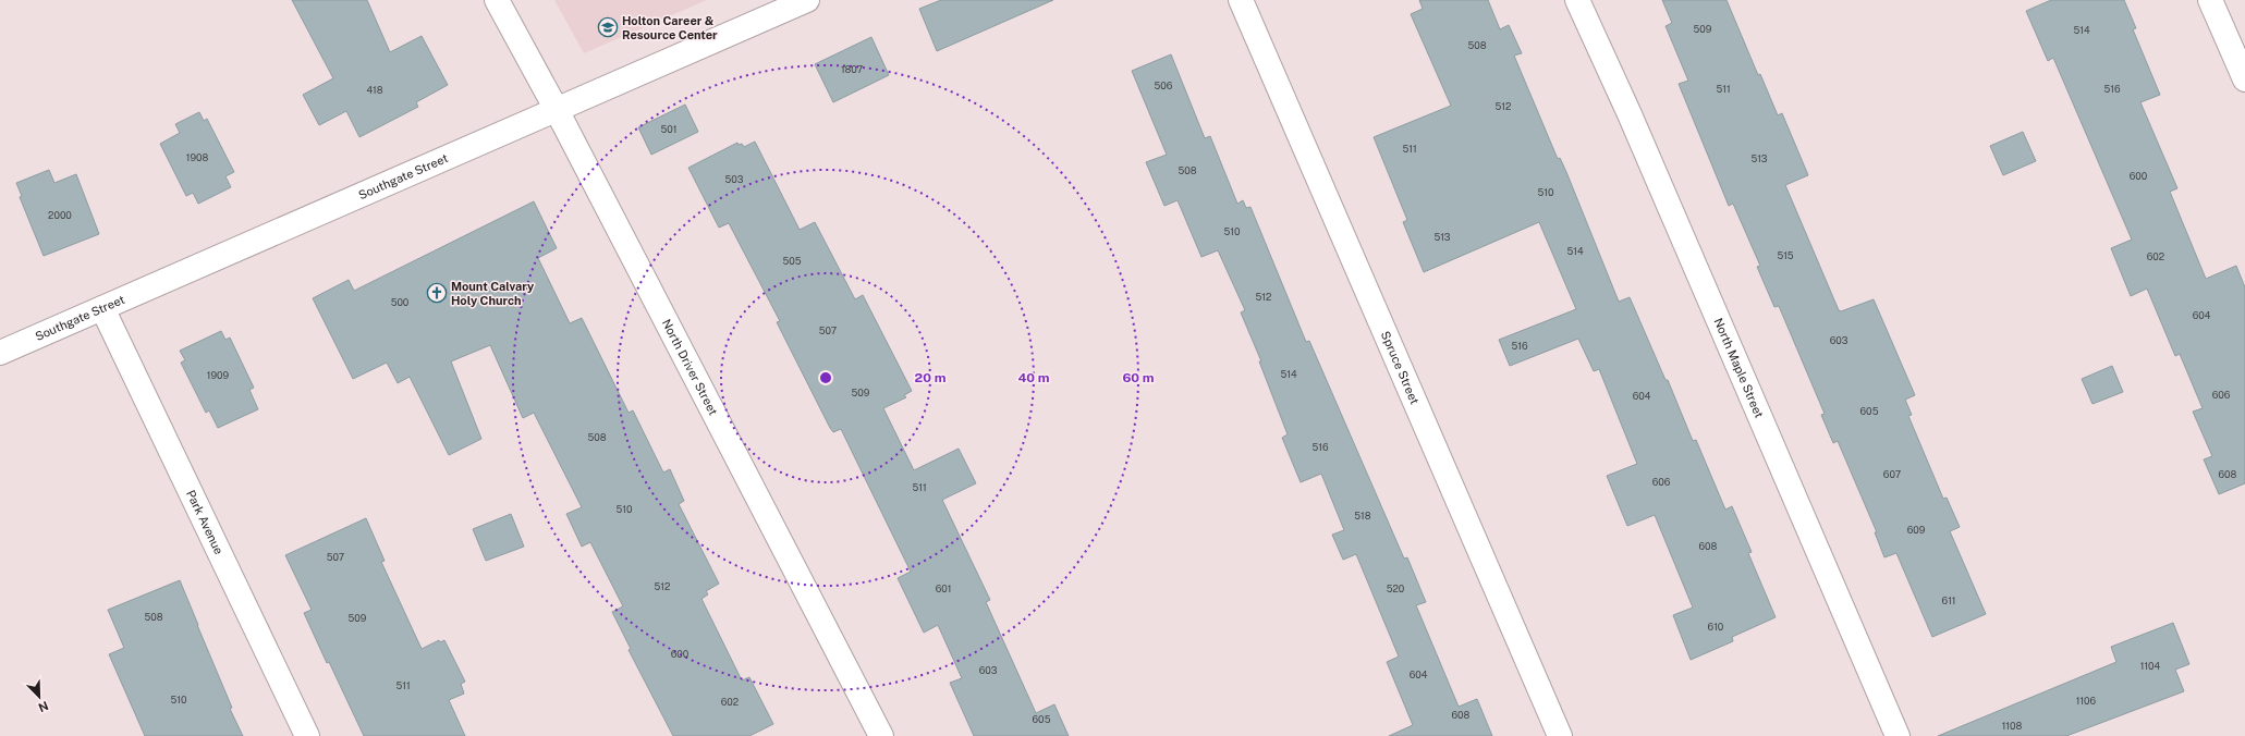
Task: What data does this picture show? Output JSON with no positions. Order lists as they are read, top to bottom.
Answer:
{
  "streets": {
    "street": [
      "Southgate Street",
      "North Driver Street",
      "Spruce Street",
      "North Maple Street",
      "Park Avenue"
    ]
  },
  "crossings": [
    ["Southgate Street", "North Driver Street"],
    ["Southgate Street", "Park Avenue"]
  ],
  "places": {
    "school or university": ["Holton Career & Resource Center"],
    "church": ["Mount Calvary Holy Church"]
  },
  "house_numbers": [
    "509",
    "514",
    "508",
    "1807",
    "506",
    "511",
    "516",
    "418",
    "512",
    "501",
    "511",
    "1908",
    "513",
    "508",
    "600",
    "503",
    "510",
    "2000",
    "510",
    "513",
    "514",
    "515",
    "602",
    "505",
    "512",
    "500",
    "604",
    "507",
    "603",
    "516",
    "514",
    "1909",
    "509",
    "606",
    "604",
    "605",
    "508",
    "516",
    "607",
    "608",
    "606",
    "511",
    "510",
    "518",
    "609",
    "608",
    "507",
    "512",
    "601",
    "520",
    "611",
    "508",
    "509",
    "610",
    "600",
    "1104",
    "603",
    "604",
    "511",
    "510",
    "1106",
    "602",
    "608",
    "605",
    "1108"
  ],
  "north": "bottom right",
  "rings": ["20 m", "40 m", "60 m"]
}
